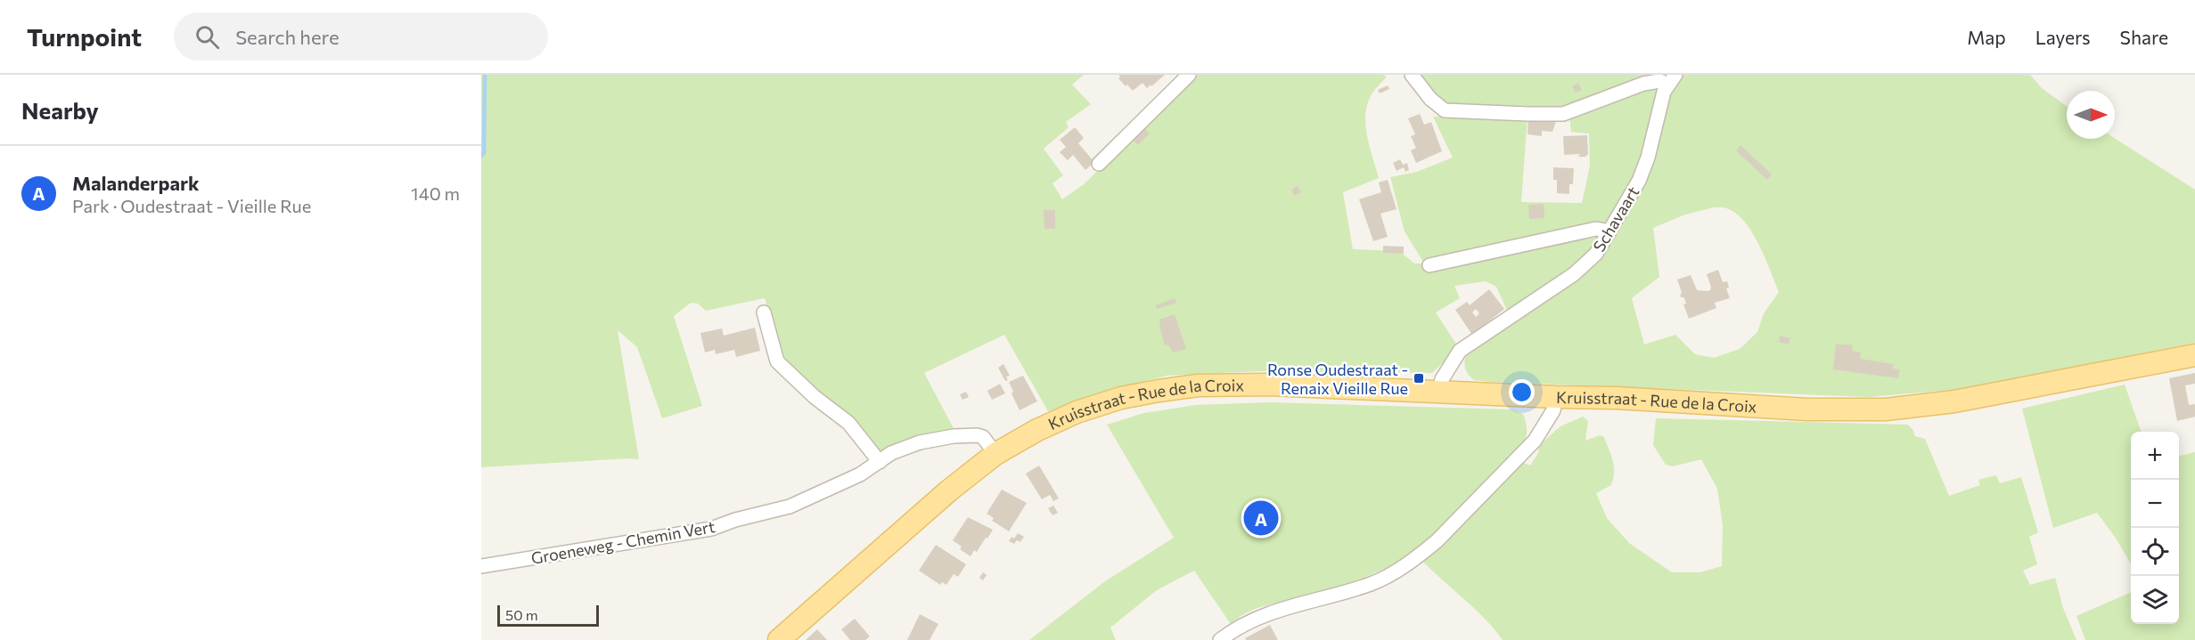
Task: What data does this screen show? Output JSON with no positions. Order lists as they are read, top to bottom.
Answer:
{
  "streets": {
    "main road": ["Kruisstraat - Rue de la Croix"],
    "street": ["Schavaart", "Groeneweg - Chemin Vert"]
  },
  "crossings": [
    ["Schavaart", "Kruisstraat - Rue de la Croix"],
    ["Kruisstraat - Rue de la Croix", "Groeneweg - Chemin Vert"]
  ],
  "places": {
    "transit": ["Ronse Oudestraat - Renaix Vieille Rue"]
  },
  "scale_bar": "50 m",
  "north": "right",
  "page": {
    "header": "Turnpoint",
    "search": "Search here",
    "nav": ["Map", "Layers", "Share"],
    "heading": "Nearby",
    "list": [
      {
        "mark": "A",
        "name": "Malanderpark",
        "note": "Park · Oudestraat - Vieille Rue",
        "value": "140 m"
      }
    ],
    "map_buttons": ["+", "−"],
    "pins": "A",
    "scale": "50 m"
  }
}
